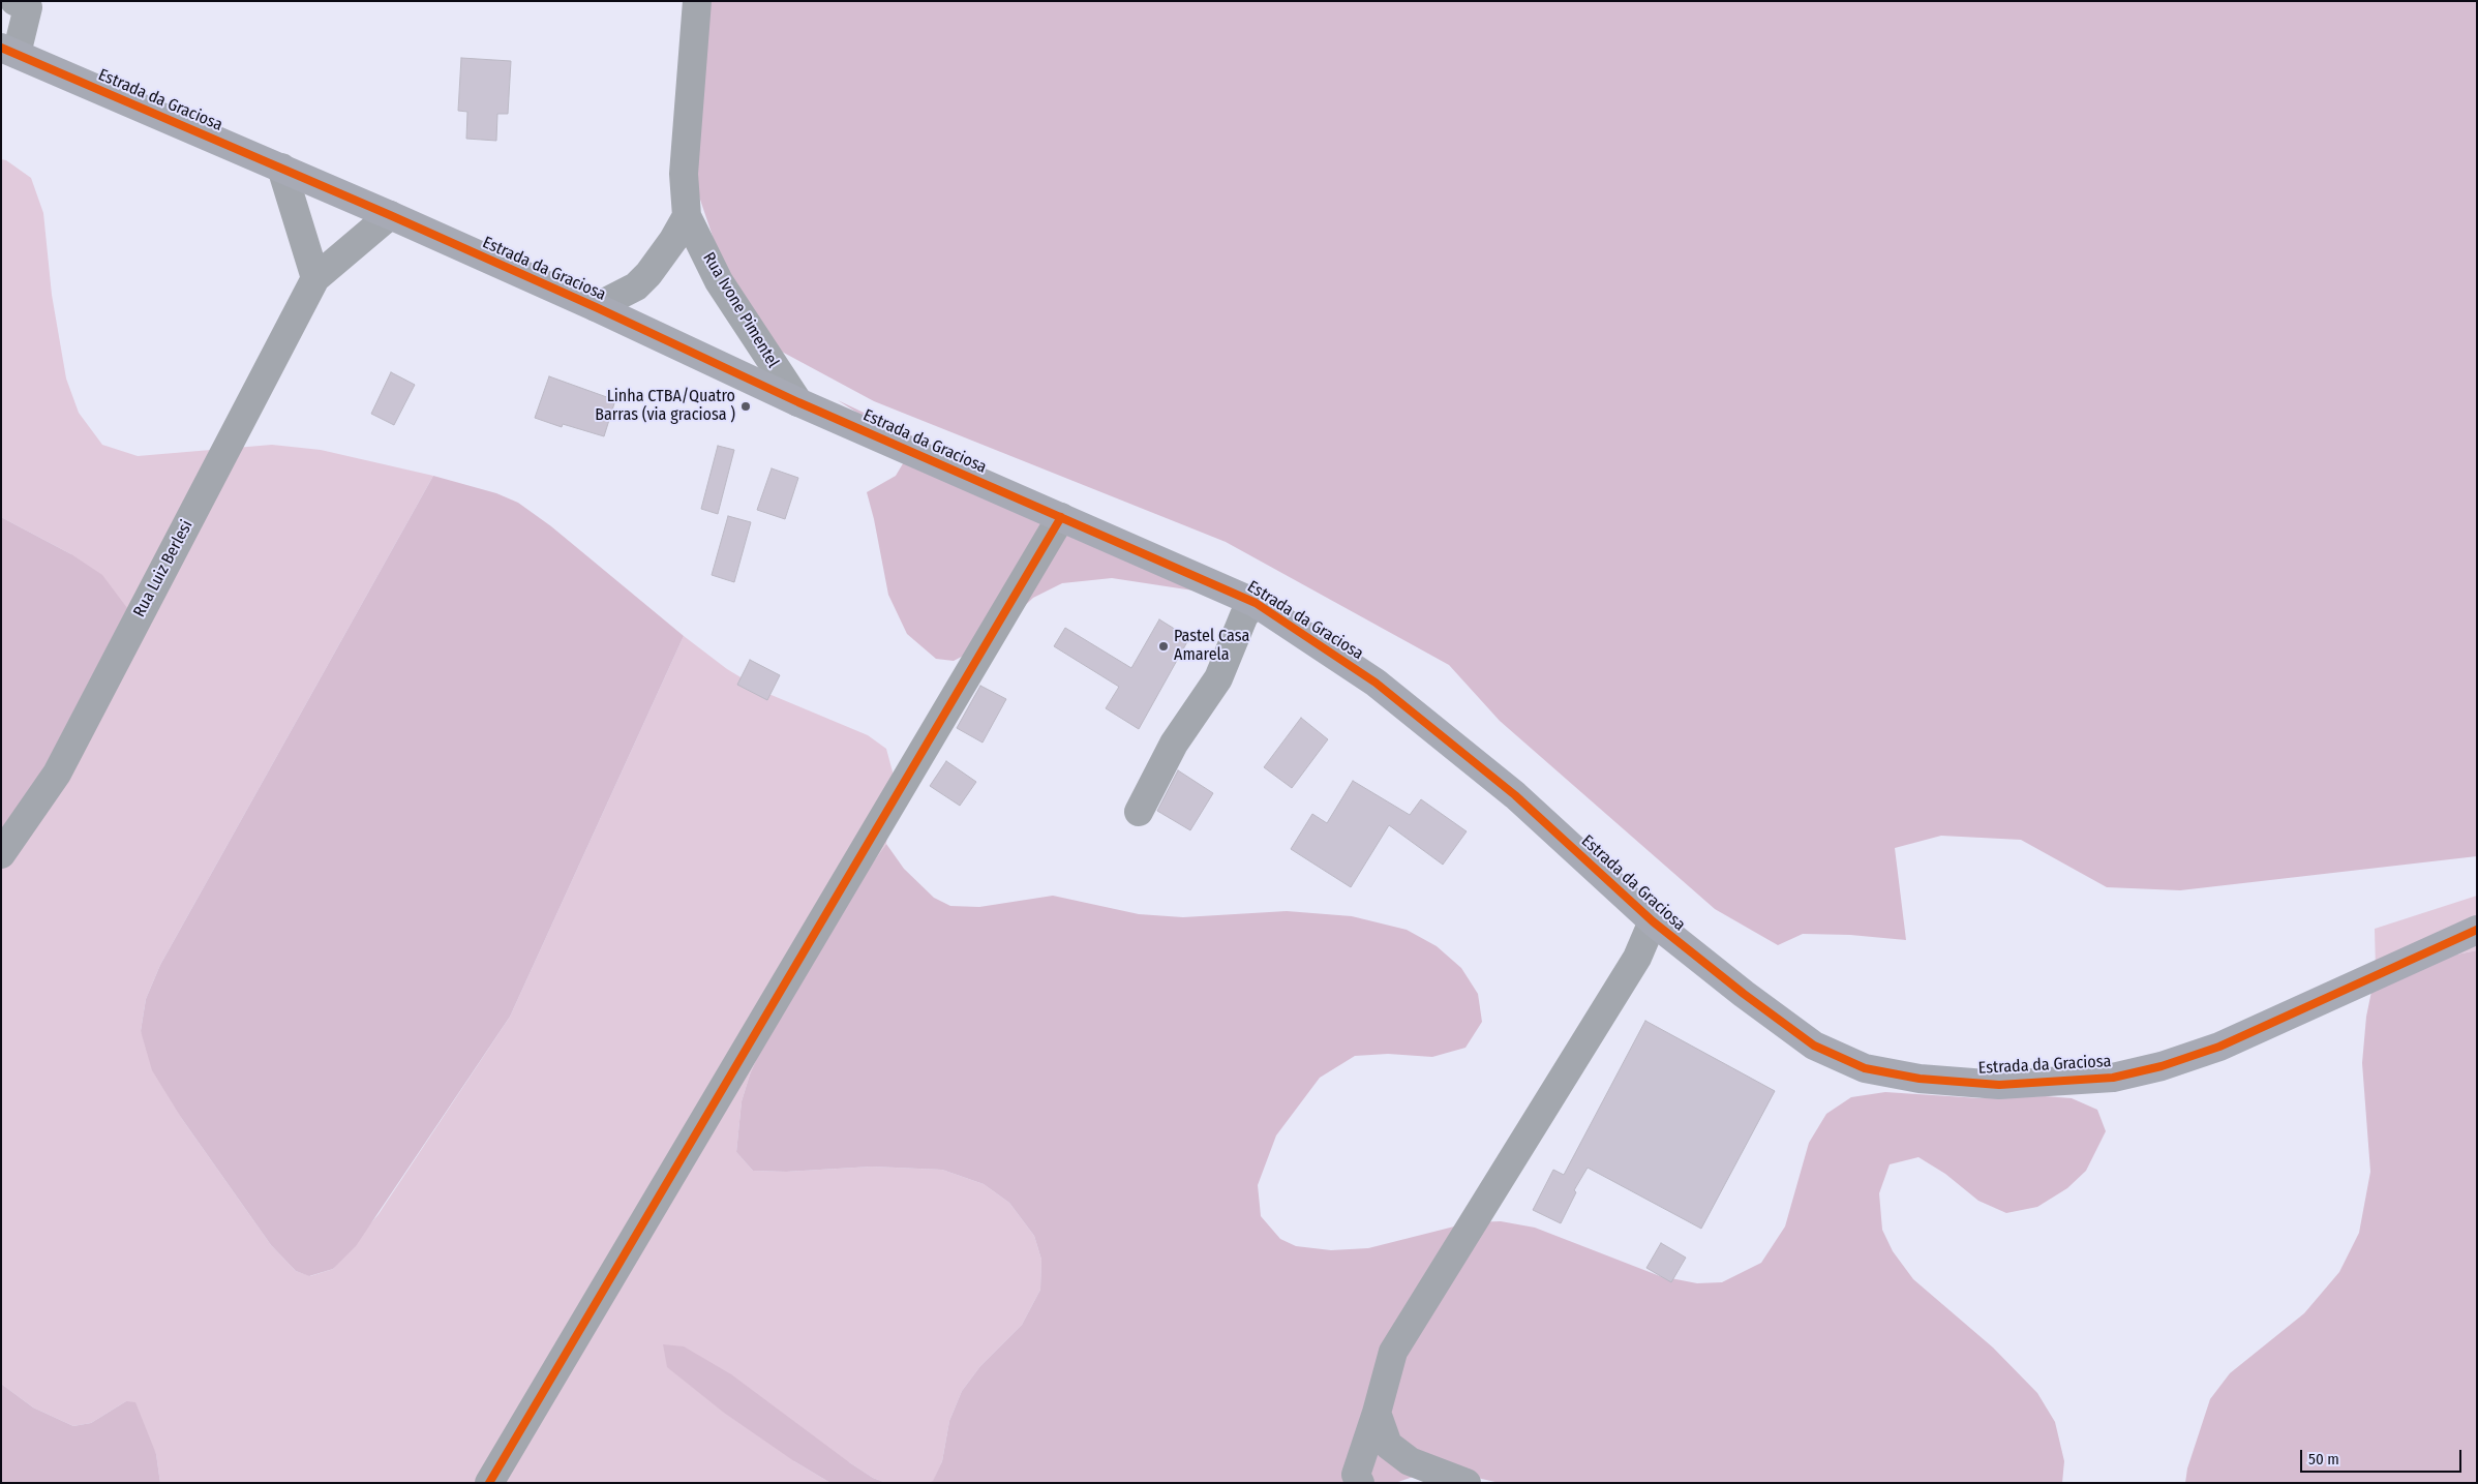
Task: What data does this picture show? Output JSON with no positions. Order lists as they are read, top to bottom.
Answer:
{
  "streets": {
    "main road": ["Estrada da Graciosa"],
    "street": ["Rua Ivone Pimentel", "Rua Luiz Berlesi"]
  },
  "crossings": [
    ["Estrada da Graciosa", "Rua Ivone Pimentel"],
    ["Estrada da Graciosa", "Rua Luiz Berlesi"]
  ],
  "places": ["Linha CTBA/Quatro Barras (via graciosa )", "Pastel Casa Amarela"],
  "scale_bar": "50 m"
}
